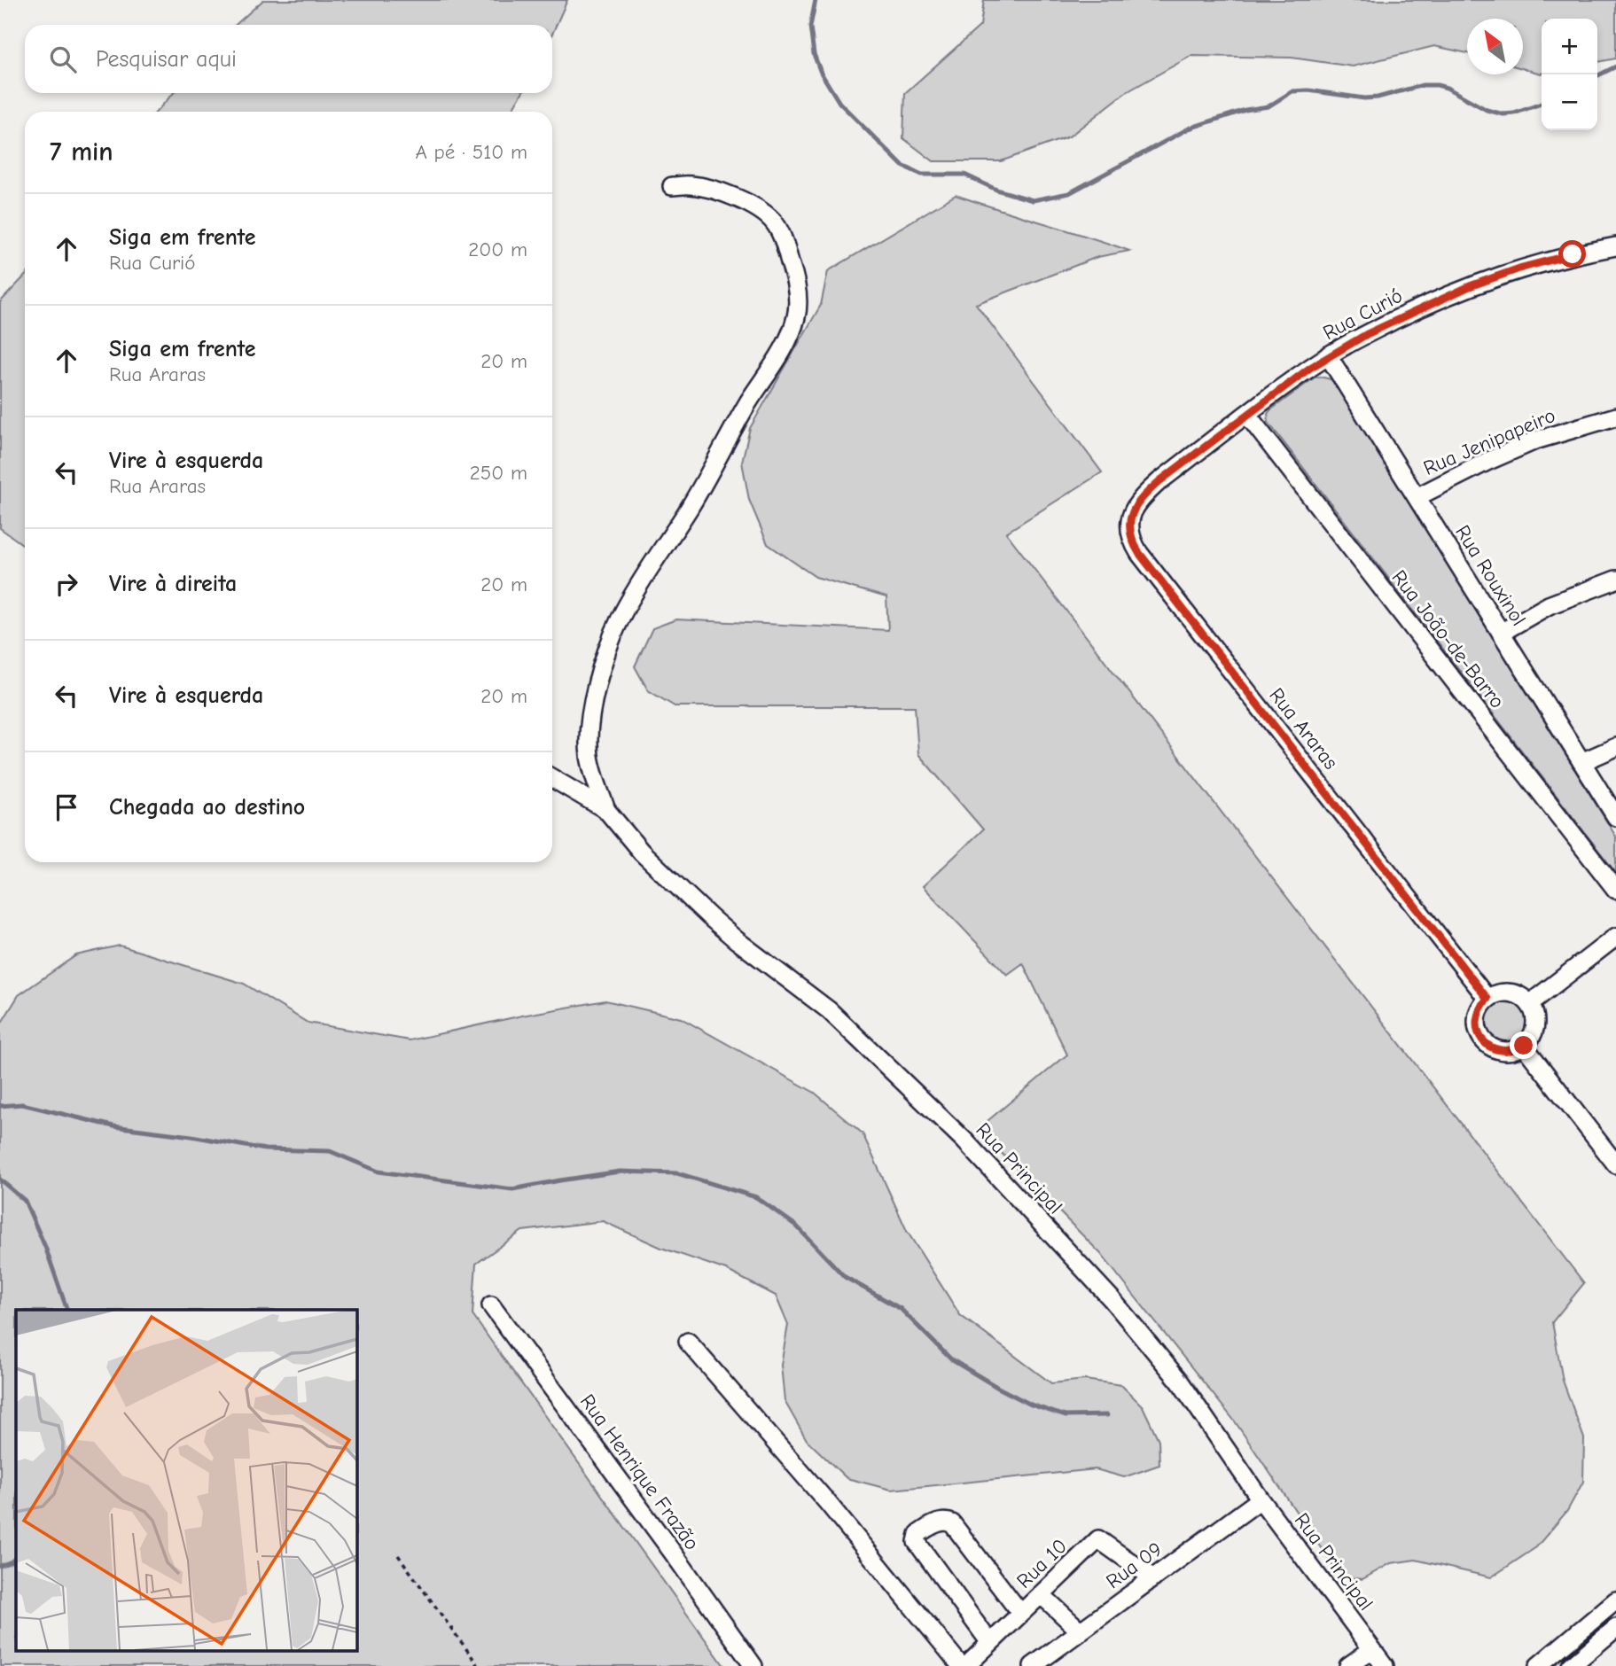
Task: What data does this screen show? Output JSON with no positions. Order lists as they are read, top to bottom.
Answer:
{
  "streets": {
    "street": [
      "Rua Curió",
      "Rua Jenipapeiro",
      "Rua Rouxinol",
      "Rua João-de-Barro",
      "Rua Araras",
      "Rua Principal",
      "Rua Henrique Frazão",
      "Rua 10",
      "Rua 09"
    ]
  },
  "crossings": [
    ["Rua Curió", "Rua Rouxinol"],
    ["Rua Curió", "Rua João-de-Barro"],
    ["Rua Curió", "Rua Araras"],
    ["Rua Jenipapeiro", "Rua Rouxinol"],
    ["Rua Principal", "Rua 09"],
    ["Rua 10", "Rua 09"]
  ],
  "north": "top left",
  "page": {
    "map_buttons": ["+", "−"],
    "search": "Pesquisar aqui",
    "heading": ["7 min", "A pé · 510 m"],
    "list": [
      ["Siga em frente", "Rua Curió", "200 m"],
      ["Siga em frente", "Rua Araras", "20 m"],
      ["Vire à esquerda", "Rua Araras", "250 m"],
      ["Vire à direita", "20 m"],
      ["Vire à esquerda", "20 m"],
      "Chegada ao destino"
    ]
  }
}
